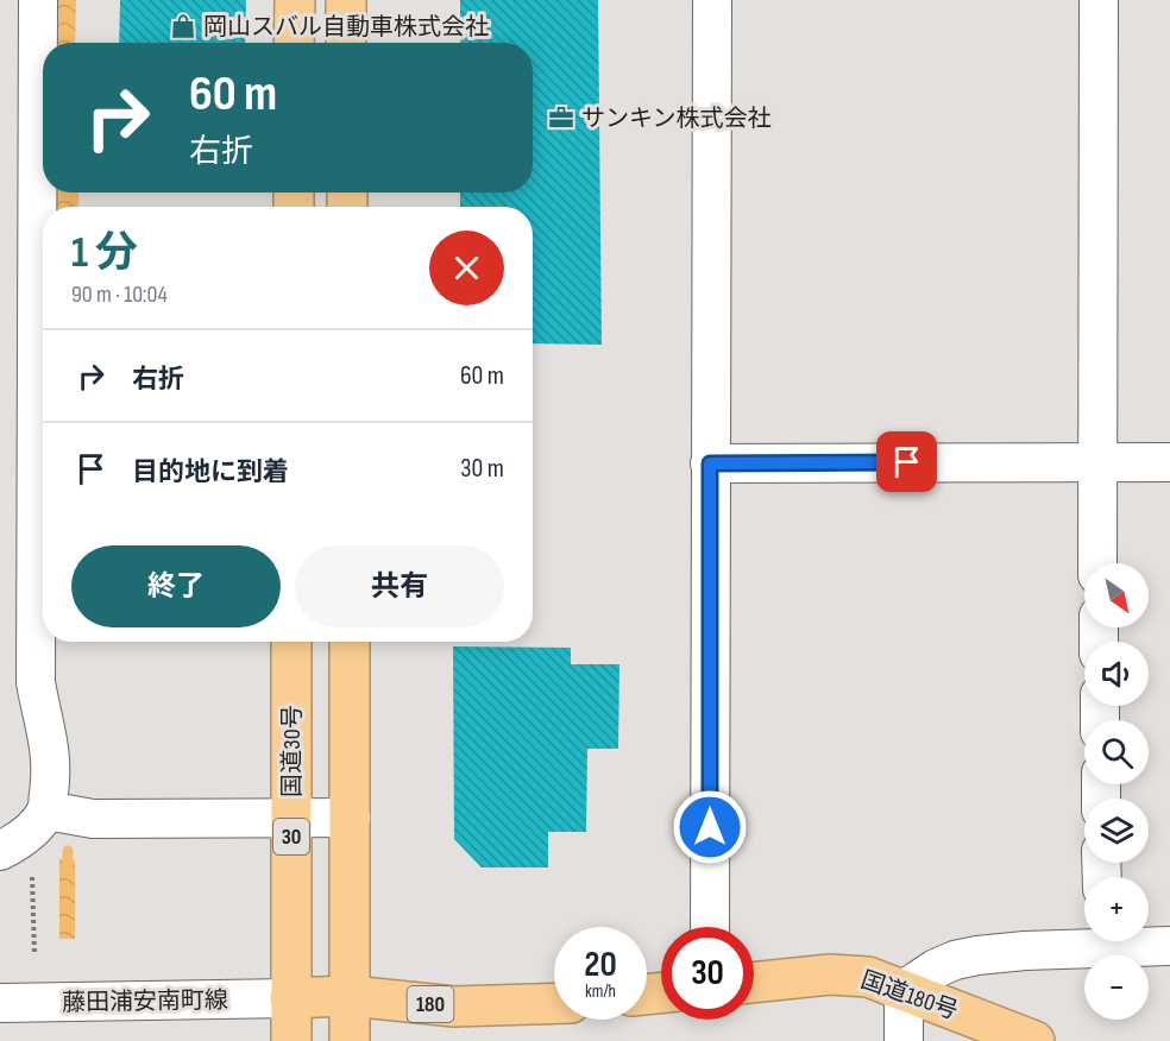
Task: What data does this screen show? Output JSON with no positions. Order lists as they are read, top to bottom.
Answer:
{
  "streets": {
    "highway": [
      "国道30号",
      "30",
      "国道180号",
      "180"
    ],
    "street": ["藤田浦安南町線"]
  },
  "crossings": [
    ["国道30号", "藤田浦安南町線"],
    ["国道30号", "180"],
    ["藤田浦安南町線", "180"]
  ],
  "places": {
    "shop": ["岡山スバル自動車株式会社"],
    "office": ["サンキン株式会社"]
  },
  "north": "bottom right",
  "page": {
    "turn": ["60 m", "右折"],
    "heading": ["1 分", "90 m · 10:04"],
    "list": [
      {
        "name": "右折",
        "value": "60 m"
      },
      {
        "name": "目的地に到着",
        "value": "30 m"
      }
    ],
    "buttons": ["終了", "共有"],
    "map_buttons": ["+", "−"],
    "speed": "20 km/h",
    "limit": "30"
  }
}
